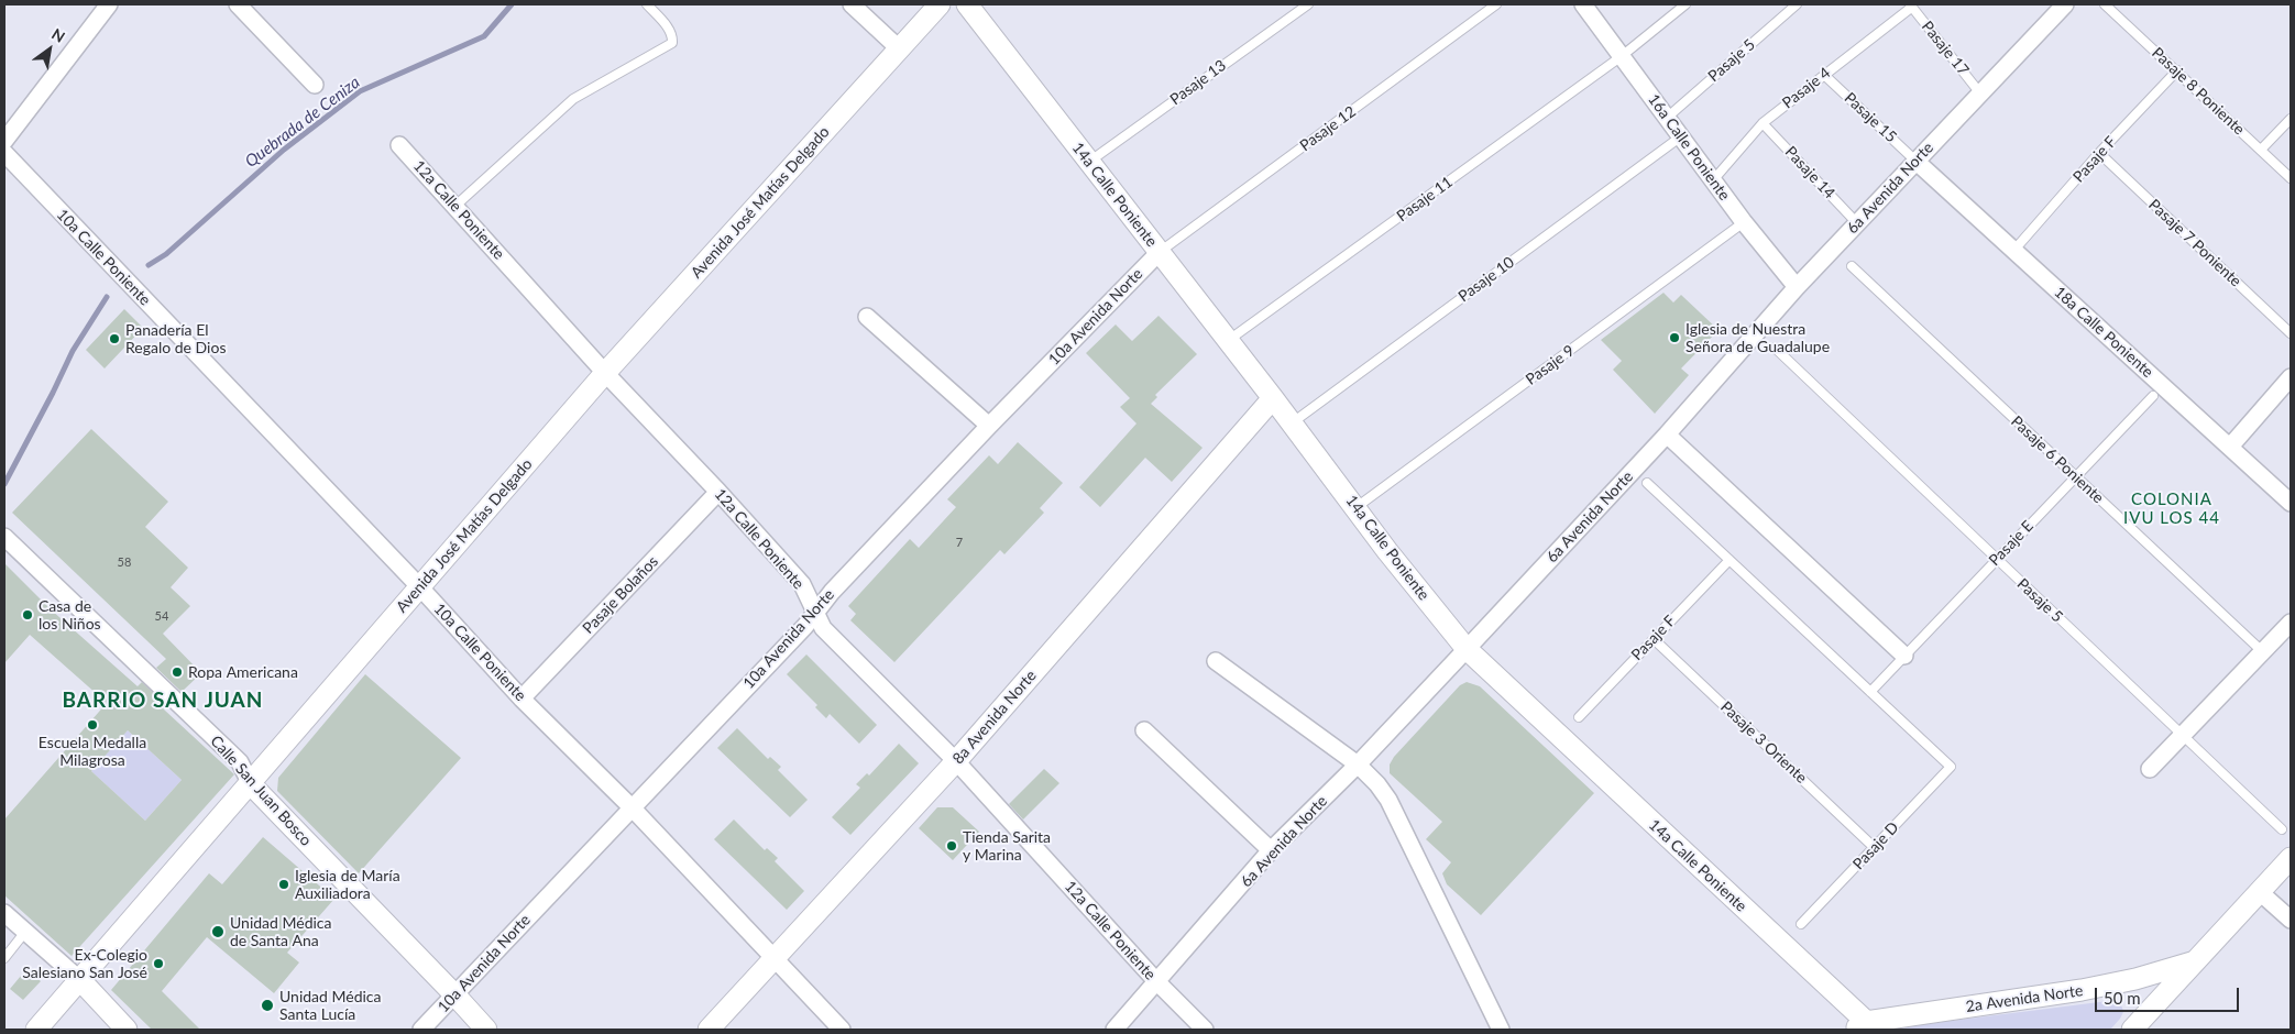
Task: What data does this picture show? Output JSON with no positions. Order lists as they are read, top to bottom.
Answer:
{
  "streets": {
    "street": [
      "16a Calle Poniente",
      "6a Avenida Norte",
      "14a Calle Poniente",
      "Avenida José Matías Delgado",
      "12a Calle Poniente",
      "10a Calle Poniente",
      "10a Avenida Norte",
      "18a Calle Poniente",
      "Pasaje Bolaños",
      "8a Avenida Norte",
      "Calle San Juan Bosco",
      "2a Avenida Norte"
    ],
    "lane": [
      "Pasaje 17",
      "Pasaje 5",
      "Pasaje 13",
      "Pasaje 4",
      "Pasaje 8 Poniente",
      "Pasaje 15",
      "Pasaje 12",
      "Pasaje F",
      "Pasaje 14",
      "Pasaje 11",
      "Pasaje 7 Poniente",
      "Pasaje 10",
      "Pasaje 9",
      "Pasaje 6 Poniente",
      "Pasaje E",
      "Pasaje 3 Oriente",
      "Pasaje D"
    ]
  },
  "crossings": [
    ["Pasaje 17", "Pasaje 4"],
    ["Pasaje 17", "6a Avenida Norte"],
    ["Pasaje 5", "16a Calle Poniente"],
    ["Pasaje 5", "Pasaje E"],
    ["Pasaje 13", "14a Calle Poniente"],
    ["Pasaje 4", "Pasaje 15"],
    ["Pasaje 4", "16a Calle Poniente"],
    ["Pasaje 4", "Pasaje 14"],
    ["Pasaje 8 Poniente", "Pasaje F"],
    ["Pasaje 15", "6a Avenida Norte"],
    ["Pasaje 15", "18a Calle Poniente"],
    ["Pasaje 12", "14a Calle Poniente"],
    ["Pasaje 12", "10a Avenida Norte"],
    ["16a Calle Poniente", "6a Avenida Norte"],
    ["16a Calle Poniente", "Pasaje 11"],
    ["16a Calle Poniente", "Pasaje 10"],
    ["16a Calle Poniente", "Pasaje 9"],
    ["Pasaje F", "Pasaje 7 Poniente"],
    ["Pasaje F", "18a Calle Poniente"],
    ["Pasaje F", "Pasaje 3 Oriente"],
    ["Pasaje 14", "6a Avenida Norte"],
    ["6a Avenida Norte", "14a Calle Poniente"],
    ["6a Avenida Norte", "12a Calle Poniente"],
    ["6a Avenida Norte", "18a Calle Poniente"],
    ["14a Calle Poniente", "Pasaje 11"],
    ["14a Calle Poniente", "Pasaje 10"],
    ["14a Calle Poniente", "10a Avenida Norte"],
    ["14a Calle Poniente", "Pasaje 9"],
    ["14a Calle Poniente", "8a Avenida Norte"],
    ["14a Calle Poniente", "2a Avenida Norte"],
    ["Avenida José Matías Delgado", "12a Calle Poniente"],
    ["Avenida José Matías Delgado", "10a Calle Poniente"],
    ["Avenida José Matías Delgado", "Calle San Juan Bosco"],
    ["12a Calle Poniente", "10a Avenida Norte"],
    ["12a Calle Poniente", "Pasaje Bolaños"],
    ["12a Calle Poniente", "8a Avenida Norte"],
    ["10a Calle Poniente", "10a Avenida Norte"],
    ["10a Calle Poniente", "Pasaje Bolaños"],
    ["10a Calle Poniente", "8a Avenida Norte"],
    ["10a Avenida Norte", "Calle San Juan Bosco"],
    ["Pasaje 6 Poniente", "Pasaje E"],
    ["Pasaje E", "Pasaje D"],
    ["Pasaje 3 Oriente", "Pasaje D"]
  ],
  "districts": ["COLONIA IVU LOS 44", "BARRIO SAN JUAN"],
  "water": ["Quebrada de Ceniza"],
  "places": [
    "Iglesia de Nuestra Señora de Guadalupe",
    "Panadería El Regalo de Dios",
    "Casa de los Niños",
    "Ropa Americana",
    "Escuela Medalla Milagrosa",
    "Tienda Sarita y Marina",
    "Iglesia de María Auxiliadora",
    "Unidad Médica de Santa Ana",
    "Ex-Colegio Salesiano San José",
    "Unidad Médica Santa Lucía"
  ],
  "house_numbers": ["7", "58", "54"],
  "scale_bar": "50 m",
  "north": "top right"
}
